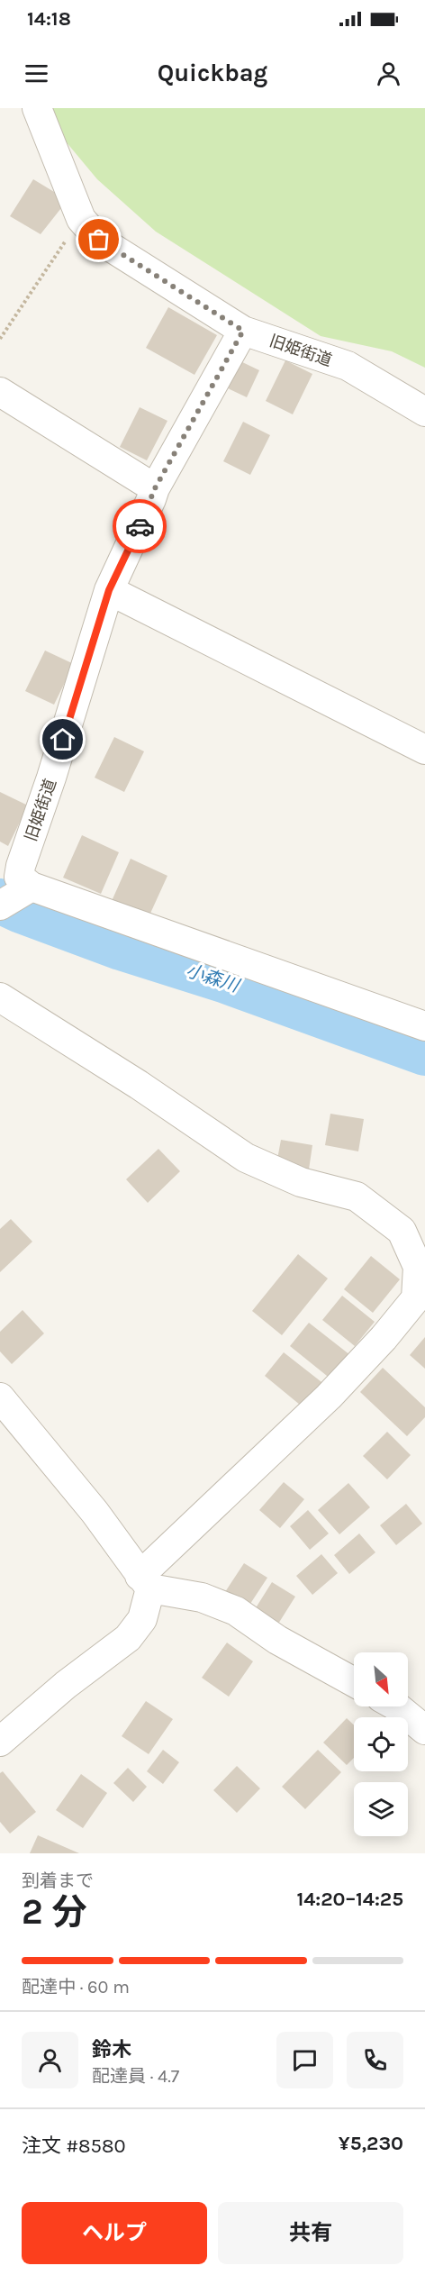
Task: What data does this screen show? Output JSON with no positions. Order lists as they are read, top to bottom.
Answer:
{
  "streets": {
    "street": ["旧姫街道"]
  },
  "water": ["小森川"],
  "north": "bottom right",
  "page": {
    "status": "14:18",
    "header": "Quickbag",
    "heading": ["2 分", "到着まで", "14:20–14:25"],
    "panel": [
      "鈴木",
      "配達員 · 4.7",
      "注文 #8580",
      "¥5,230"
    ],
    "bar": "配達中 · 60 m",
    "buttons": ["ヘルプ", "共有"]
  }
}
